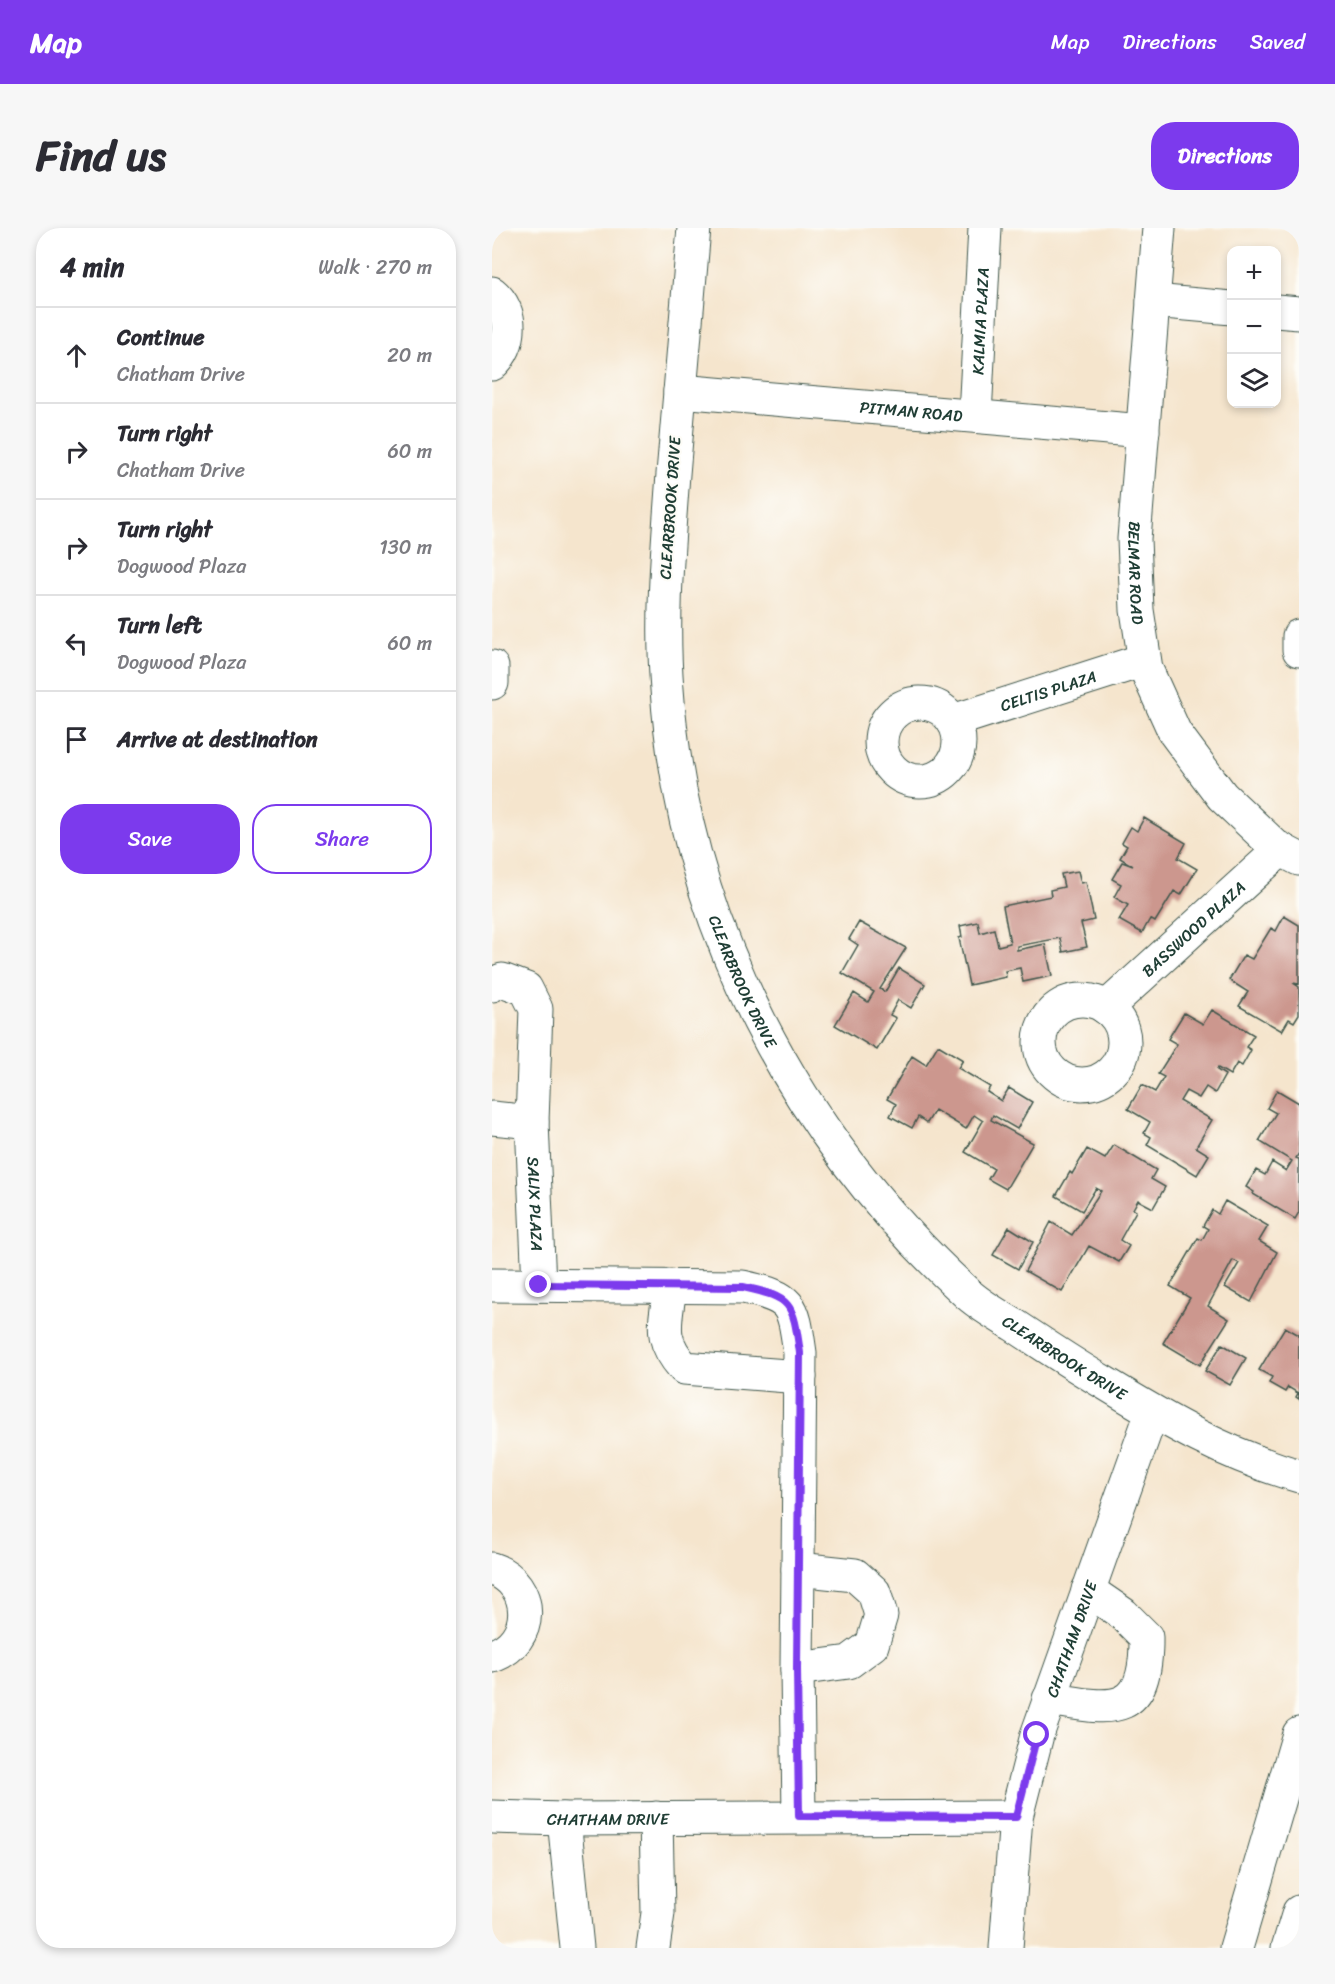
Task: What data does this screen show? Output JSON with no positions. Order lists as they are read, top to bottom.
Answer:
{
  "streets": {
    "street": [
      "KALMIA PLAZA",
      "PITMAN ROAD",
      "CLEARBROOK DRIVE",
      "BELMAR ROAD",
      "CELTIS PLAZA",
      "BASSWOOD PLAZA",
      "SALIX PLAZA",
      "CHATHAM DRIVE"
    ]
  },
  "crossings": [
    ["KALMIA PLAZA", "PITMAN ROAD"],
    ["PITMAN ROAD", "CLEARBROOK DRIVE"],
    ["PITMAN ROAD", "BELMAR ROAD"],
    ["CLEARBROOK DRIVE", "CHATHAM DRIVE"],
    ["BELMAR ROAD", "CELTIS PLAZA"],
    ["BELMAR ROAD", "BASSWOOD PLAZA"]
  ],
  "page": {
    "header": "Map",
    "nav": ["Map", "Directions", "Saved"],
    "title": "Find us",
    "buttons": [
      "Directions",
      ["Save", "Share"]
    ],
    "heading": ["4 min", "Walk · 270 m"],
    "map_buttons": ["+", "−"],
    "list": [
      ["Continue", "Chatham Drive", "20 m"],
      ["Turn right", "Chatham Drive", "60 m"],
      ["Turn right", "Dogwood Plaza", "130 m"],
      ["Turn left", "Dogwood Plaza", "60 m"],
      "Arrive at destination"
    ]
  }
}
